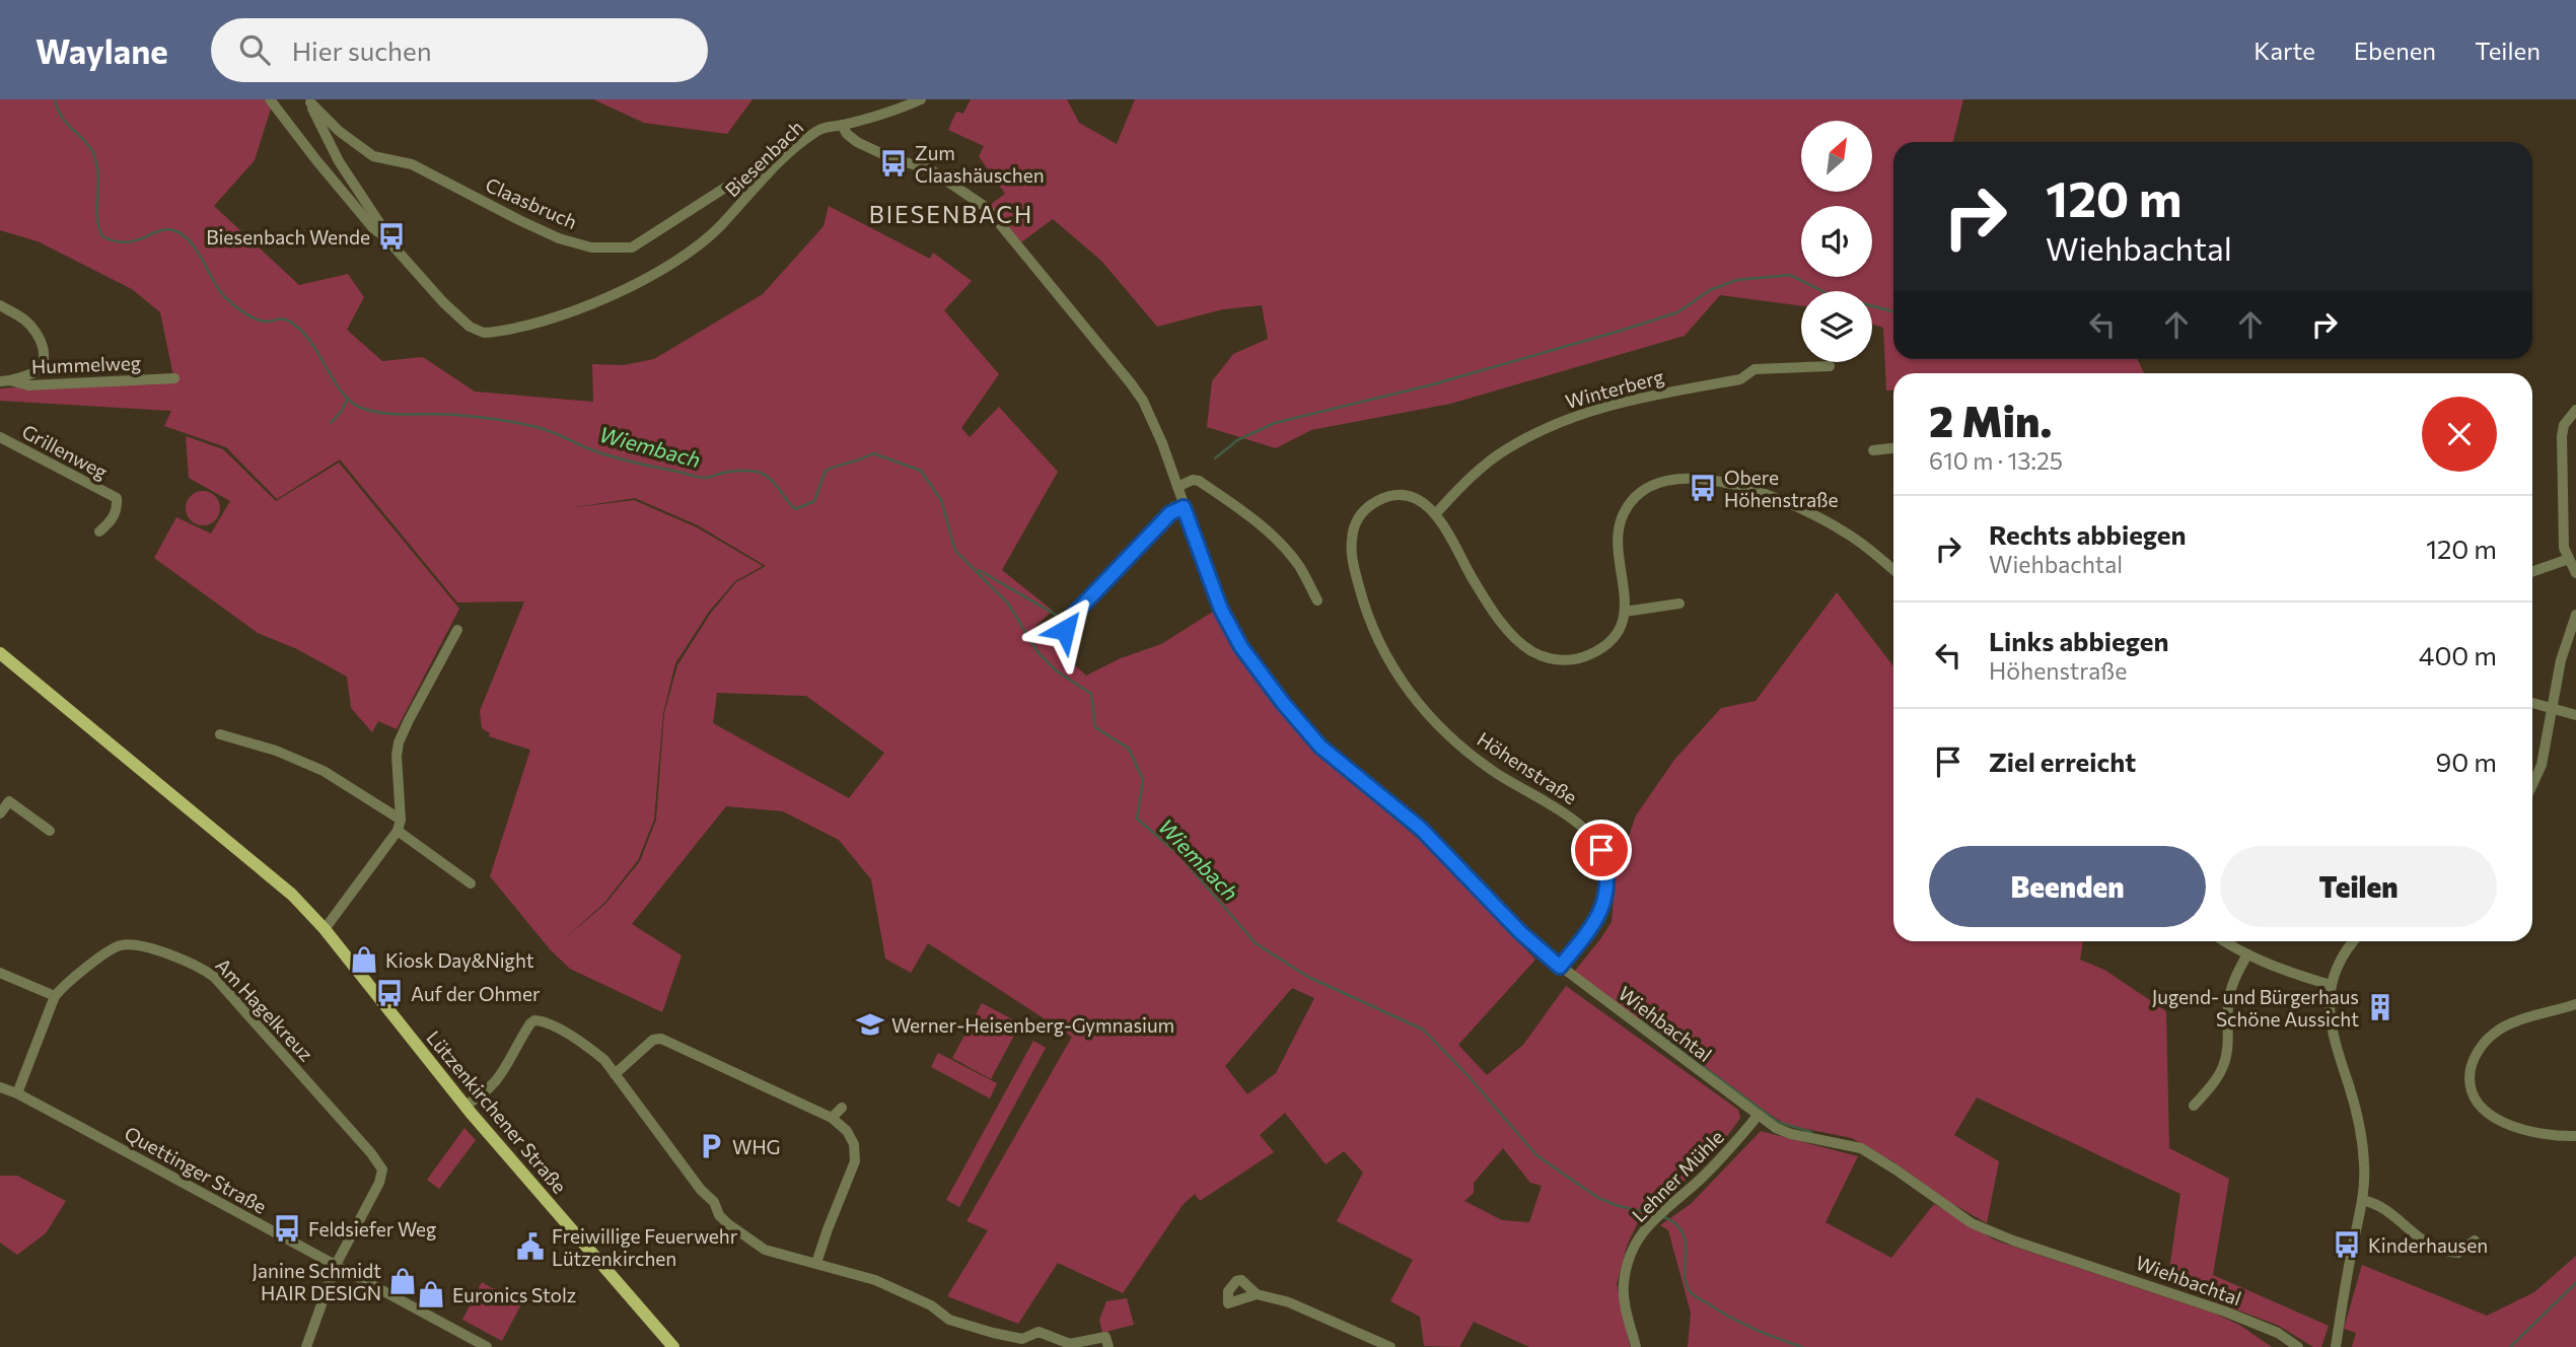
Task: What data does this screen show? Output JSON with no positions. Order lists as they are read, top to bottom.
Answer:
{
  "streets": {
    "main road": ["Lützenkirchener Straße"],
    "street": [
      "Biesenbach",
      "Claasbruch",
      "Hummelweg",
      "Winterberg",
      "Grillenweg",
      "Höhenstraße",
      "Am Hagelkreuz",
      "Wiehbachtal",
      "Quettinger Straße",
      "Lehner Mühle"
    ]
  },
  "crossings": [
    ["Biesenbach", "Claasbruch"],
    ["Winterberg", "Höhenstraße"],
    ["Höhenstraße", "Wiehbachtal"],
    ["Am Hagelkreuz", "Quettinger Straße"],
    ["Wiehbachtal", "Lehner Mühle"]
  ],
  "districts": ["BIESENBACH"],
  "water": ["Wiembach"],
  "places": {
    "bus stop": [
      "Zum Claashäuschen",
      "Biesenbach Wende",
      "Obere Höhenstraße",
      "Auf der Ohmer",
      "Feldsiefer Weg",
      "Kinderhausen"
    ],
    "shop": ["Kiosk Day&Night", "Janine Schmidt HAIR DESIGN", "Euronics Stolz"],
    "building": ["Jugend- und Bürgerhaus Schöne Aussicht"],
    "school or university": ["Werner-Heisenberg-Gymnasium"],
    "parking": ["WHG"],
    "public building": ["Freiwillige Feuerwehr Lützenkirchen"]
  },
  "north": "top right",
  "page": {
    "header": "Waylane",
    "search": "Hier suchen",
    "nav": ["Karte", "Ebenen", "Teilen"],
    "turn": ["120 m", "Wiehbachtal"],
    "heading": ["2 Min.", "610 m · 13:25"],
    "list": [
      {
        "name": "Rechts abbiegen",
        "note": "Wiehbachtal",
        "value": "120 m"
      },
      {
        "name": "Links abbiegen",
        "note": "Höhenstraße",
        "value": "400 m"
      },
      {
        "name": "Ziel erreicht",
        "value": "90 m"
      }
    ],
    "buttons": ["Beenden", "Teilen"]
  }
}
